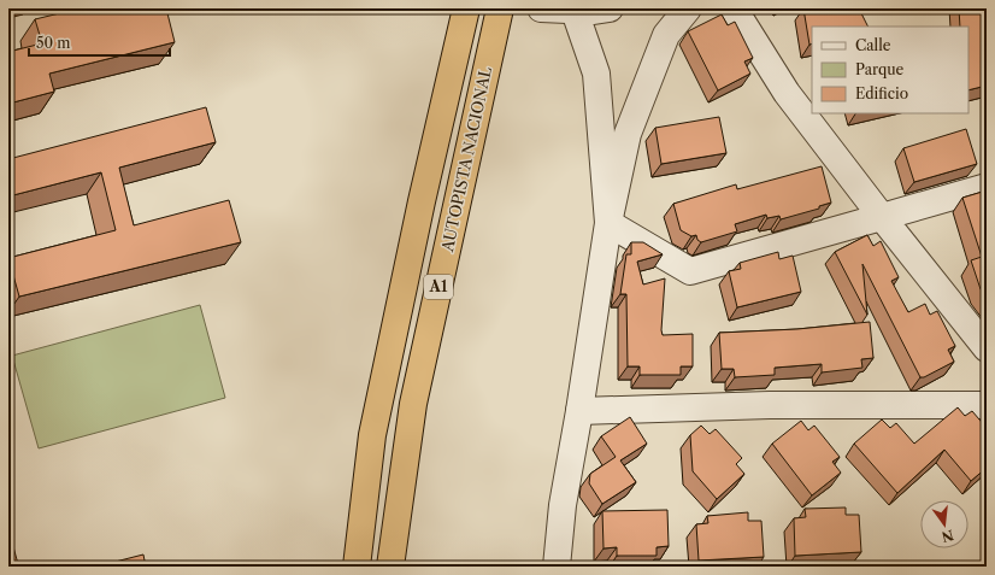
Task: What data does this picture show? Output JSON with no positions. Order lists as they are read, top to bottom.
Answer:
{
  "streets": {
    "highway": ["AUTOPISTA NACIONAL", "A1"]
  },
  "legend": ["Calle", "Parque", "Edificio"],
  "scale_bar": "50 m",
  "north": "bottom"
}
